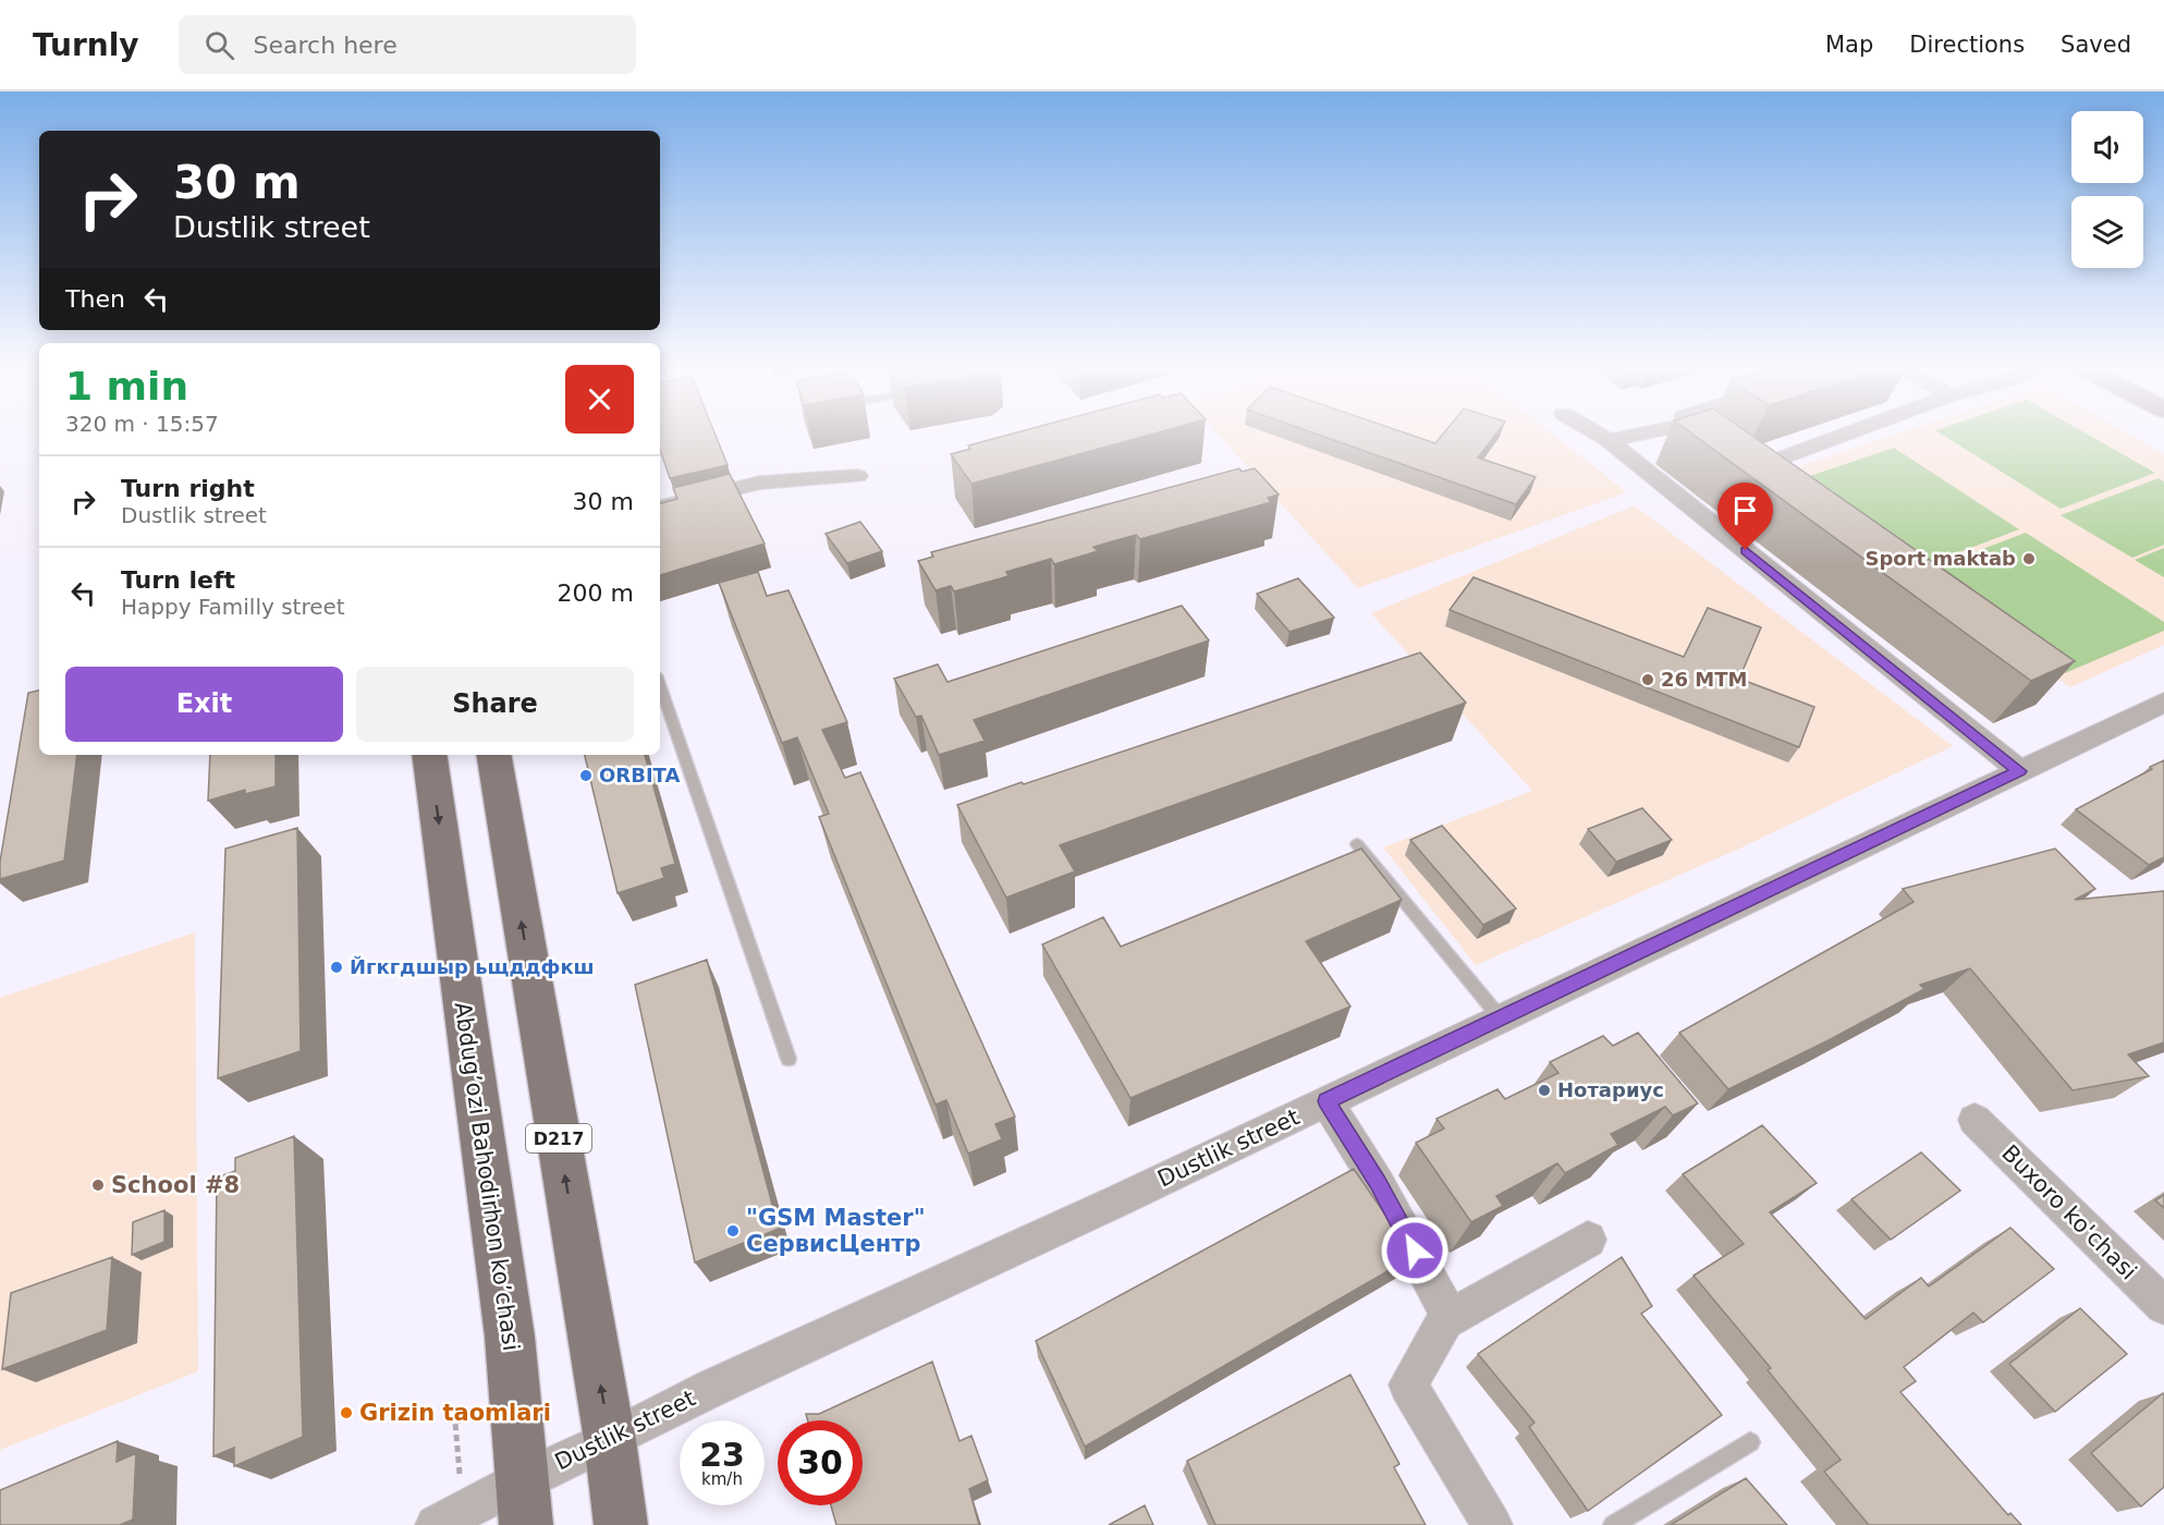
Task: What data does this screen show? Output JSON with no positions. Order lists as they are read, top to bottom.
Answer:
{
  "streets": {
    "main road": ["D217", "Abdug’ozi Bahodirhon ko’chasi"],
    "street": ["Dustlik street", "Buxoro ko'chasi"]
  },
  "crossings": [
    ["D217", "Dustlik street"],
    ["Dustlik street", "Abdug’ozi Bahodirhon ko’chasi"]
  ],
  "places": [
    "Sport maktab",
    "26 MTM",
    "ORBITA",
    "Йгкгдшыр ьщддфкш",
    "Нотариус",
    "School #8",
    "\"GSM Master\" СервисЦентр",
    "Grizin taomlari"
  ],
  "page": {
    "header": "Turnly",
    "search": "Search here",
    "nav": ["Map", "Directions", "Saved"],
    "turn": ["30 m", "Dustlik street"],
    "then": "Then",
    "heading": ["1 min", "320 m · 15:57"],
    "list": [
      {
        "name": "Turn right",
        "note": "Dustlik street",
        "value": "30 m"
      },
      {
        "name": "Turn left",
        "note": "Happy Familly street",
        "value": "200 m"
      }
    ],
    "buttons": ["Exit", "Share"],
    "speed": "23 km/h",
    "limit": "30"
  }
}
